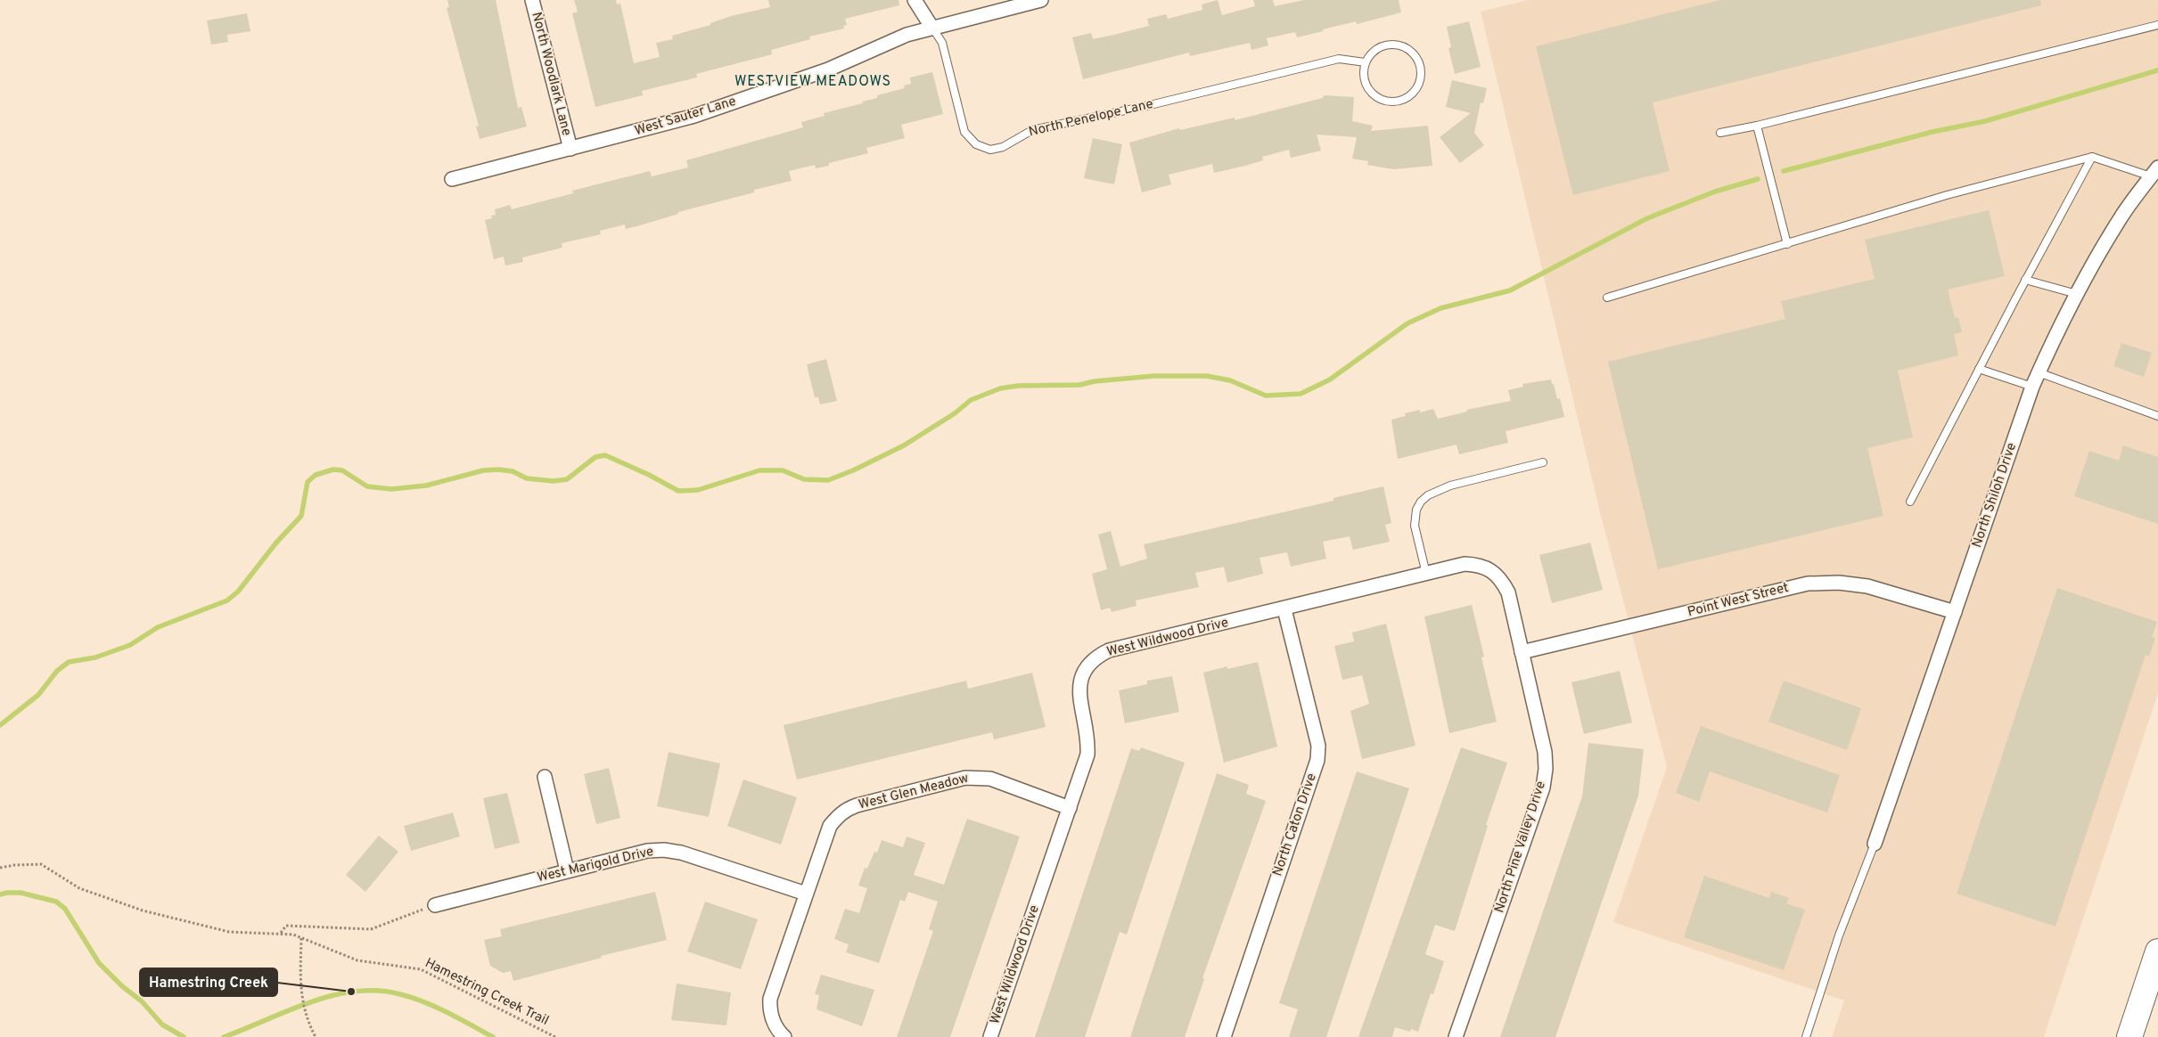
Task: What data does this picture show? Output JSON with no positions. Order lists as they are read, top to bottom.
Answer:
{
  "streets": {
    "street": [
      "North Woodlark Lane",
      "West Sauter Lane",
      "North Penelope Lane",
      "North Shiloh Drive",
      "Point West Street",
      "West Wildwood Drive",
      "West Glen Meadow",
      "North Caton Drive",
      "North Pine Valley Drive",
      "West Marigold Drive"
    ],
    "path": ["Hamestring Creek Trail"]
  },
  "crossings": [
    ["North Woodlark Lane", "West Sauter Lane"],
    ["West Sauter Lane", "North Penelope Lane"],
    ["North Shiloh Drive", "Point West Street"],
    ["Point West Street", "West Wildwood Drive"],
    ["Point West Street", "North Pine Valley Drive"],
    ["West Wildwood Drive", "West Glen Meadow"],
    ["West Wildwood Drive", "North Caton Drive"],
    ["West Wildwood Drive", "North Pine Valley Drive"],
    ["West Glen Meadow", "West Marigold Drive"]
  ],
  "districts": ["WESTVIEW MEADOWS"],
  "places": ["Hamestring Creek"]
}
